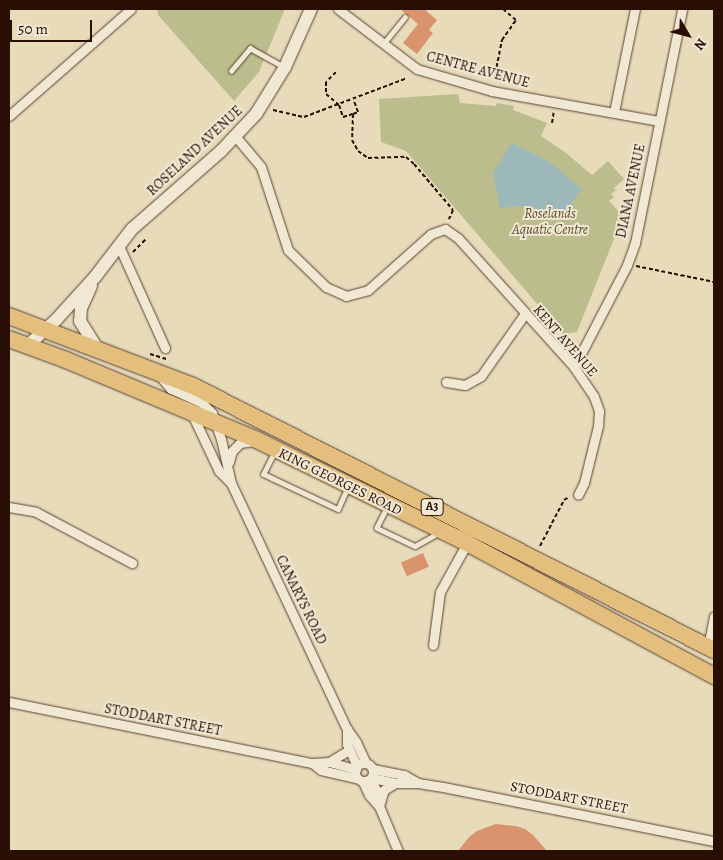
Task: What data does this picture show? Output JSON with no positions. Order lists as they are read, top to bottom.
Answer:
{
  "streets": {
    "highway": ["KING GEORGES ROAD", "A3"],
    "street": [
      "CENTRE AVENUE",
      "ROSELAND AVENUE",
      "DIANA AVENUE",
      "KENT AVENUE",
      "CANARYS ROAD",
      "STODDART STREET"
    ]
  },
  "crossings": [
    ["CENTRE AVENUE", "DIANA AVENUE"],
    ["ROSELAND AVENUE", "KING GEORGES ROAD"],
    ["DIANA AVENUE", "KENT AVENUE"],
    ["KING GEORGES ROAD", "CANARYS ROAD"],
    ["CANARYS ROAD", "STODDART STREET"]
  ],
  "parks": ["Roselands Aquatic Centre"],
  "scale_bar": "50 m",
  "north": "bottom right"
}
